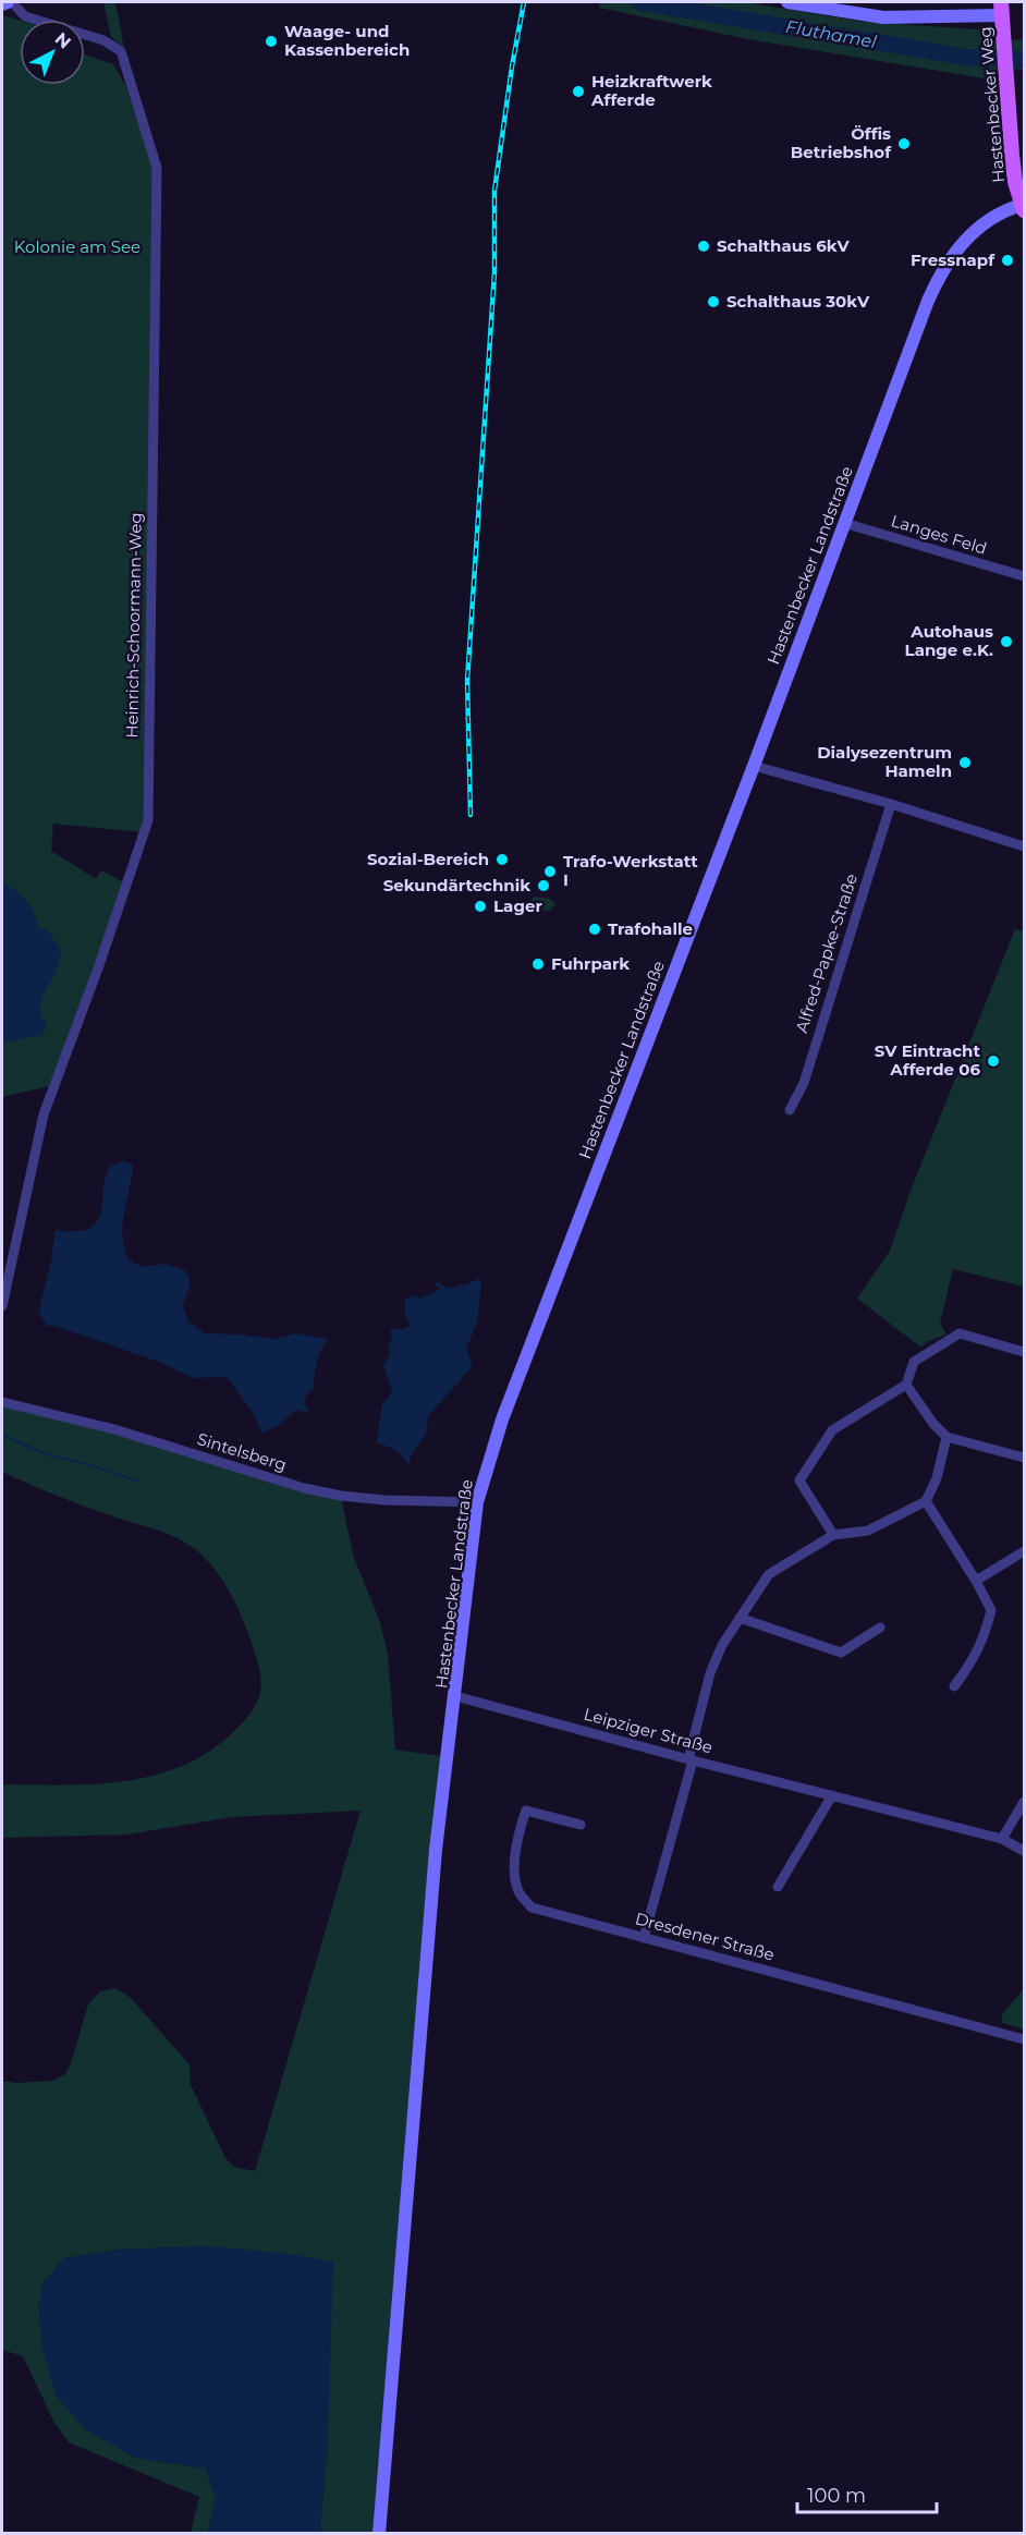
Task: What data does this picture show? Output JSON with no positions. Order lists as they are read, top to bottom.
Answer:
{
  "streets": {
    "main road": ["Hastenbecker Weg", "Hastenbecker Landstraße"],
    "street": [
      "Langes Feld",
      "Heinrich-Schoormann-Weg",
      "Alfred-Papke-Straße",
      "Sintelsberg",
      "Leipziger Straße",
      "Dresdener Straße"
    ]
  },
  "crossings": [
    ["Hastenbecker Weg", "Hastenbecker Landstraße"],
    ["Langes Feld", "Hastenbecker Landstraße"],
    ["Hastenbecker Landstraße", "Sintelsberg"],
    ["Hastenbecker Landstraße", "Leipziger Straße"]
  ],
  "water": ["Fluthamel"],
  "parks": ["Kolonie am See"],
  "places": [
    "Waage- und Kassenbereich",
    "Heizkraftwerk Afferde",
    "Öffis Betriebshof",
    "Schalthaus 6kV",
    "Fressnapf",
    "Schalthaus 30kV",
    "Autohaus Lange e.K.",
    "Dialysezentrum Hameln",
    "Sozial-Bereich",
    "Trafo-Werkstatt I",
    "Sekundärtechnik",
    "Lager",
    "Trafohalle",
    "Fuhrpark",
    "SV Eintracht Afferde 06"
  ],
  "scale_bar": "100 m",
  "north": "top right"
}
